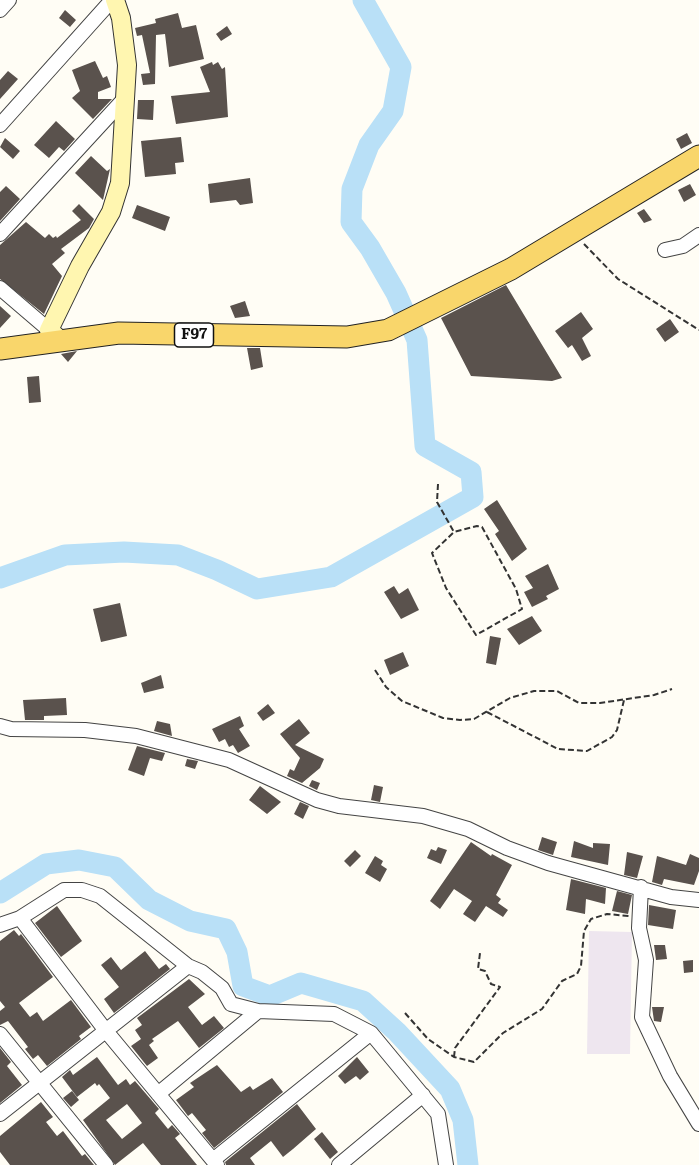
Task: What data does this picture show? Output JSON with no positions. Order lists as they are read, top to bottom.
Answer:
{
  "streets": {
    "main road": ["F97"]
  }
}
